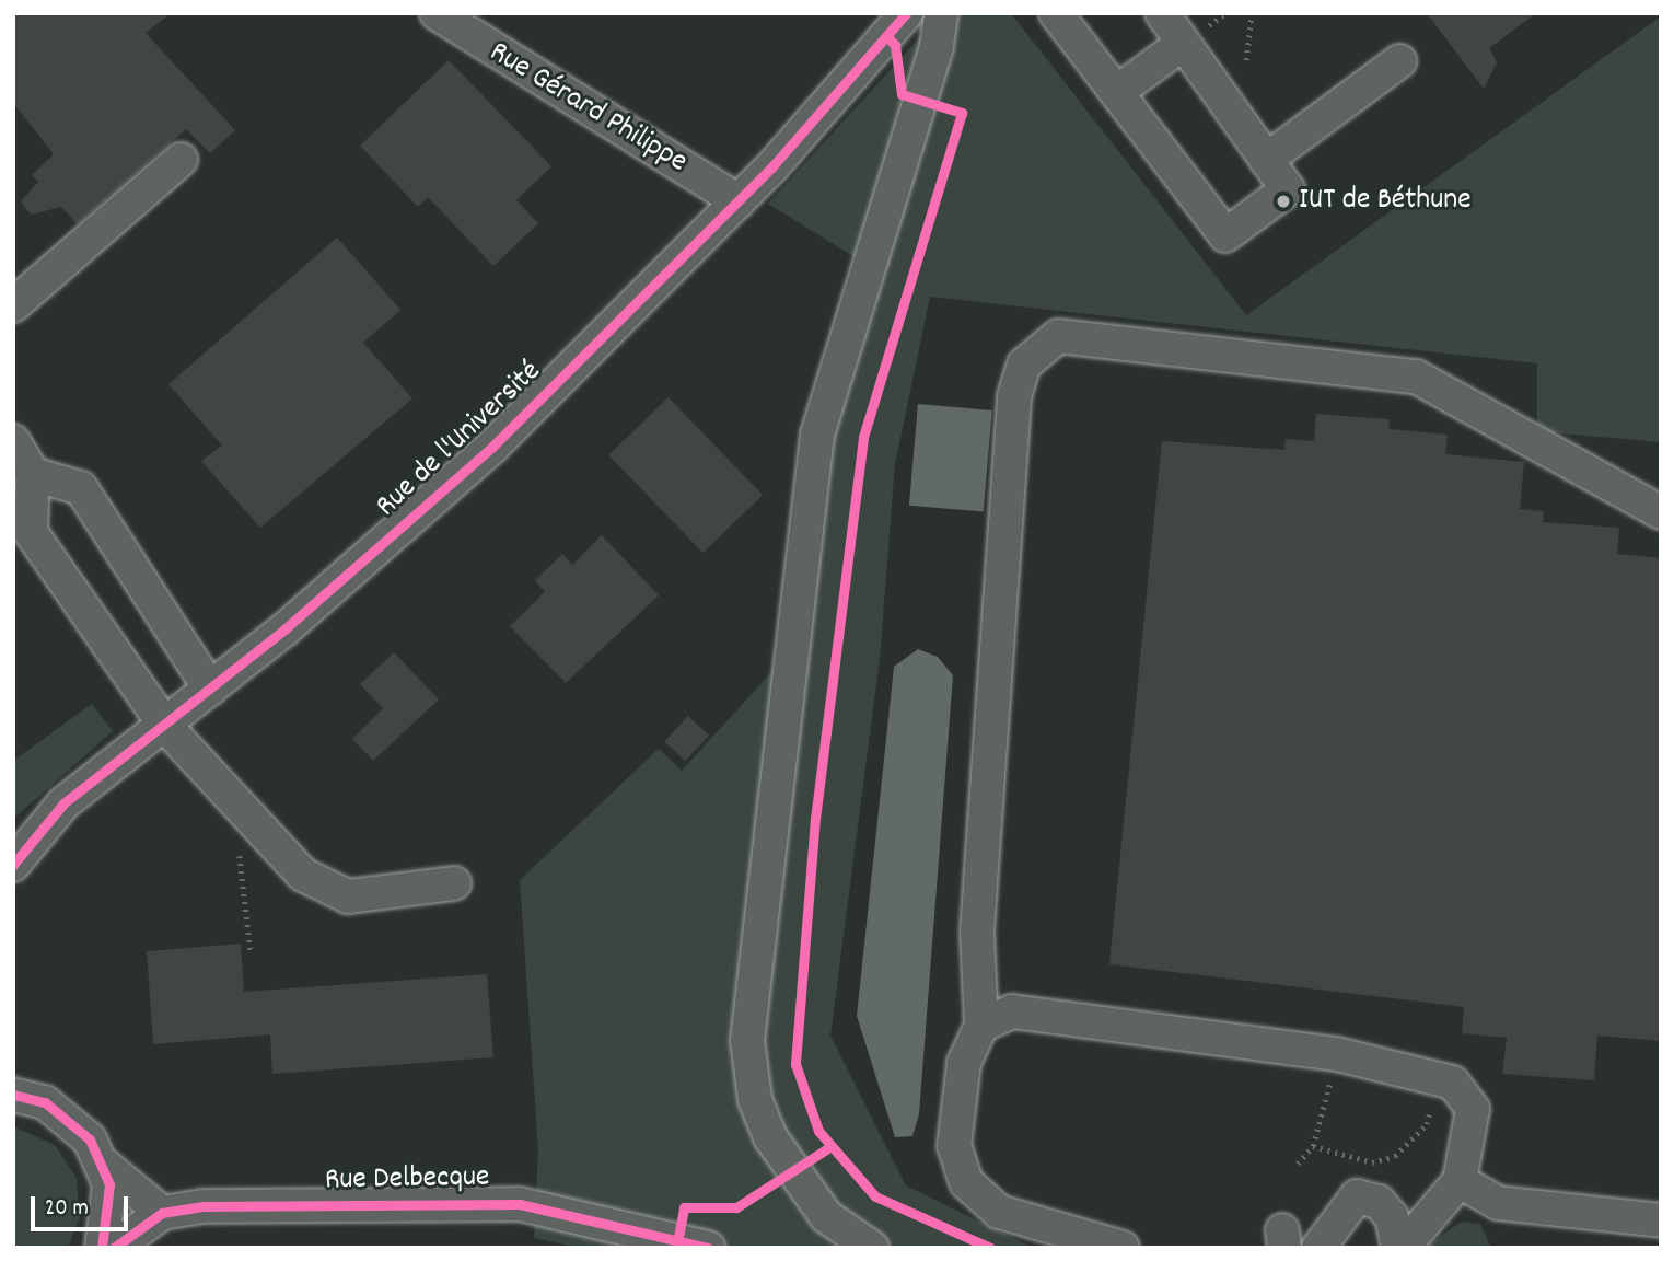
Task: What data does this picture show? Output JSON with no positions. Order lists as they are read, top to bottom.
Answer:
{
  "streets": {
    "street": ["Rue Gérard Philippe", "Rue de l'Université", "Rue Delbecque"]
  },
  "crossings": [
    ["Rue Gérard Philippe", "Rue de l'Université"]
  ],
  "places": ["IUT de Béthune"],
  "scale_bar": "20 m"
}
